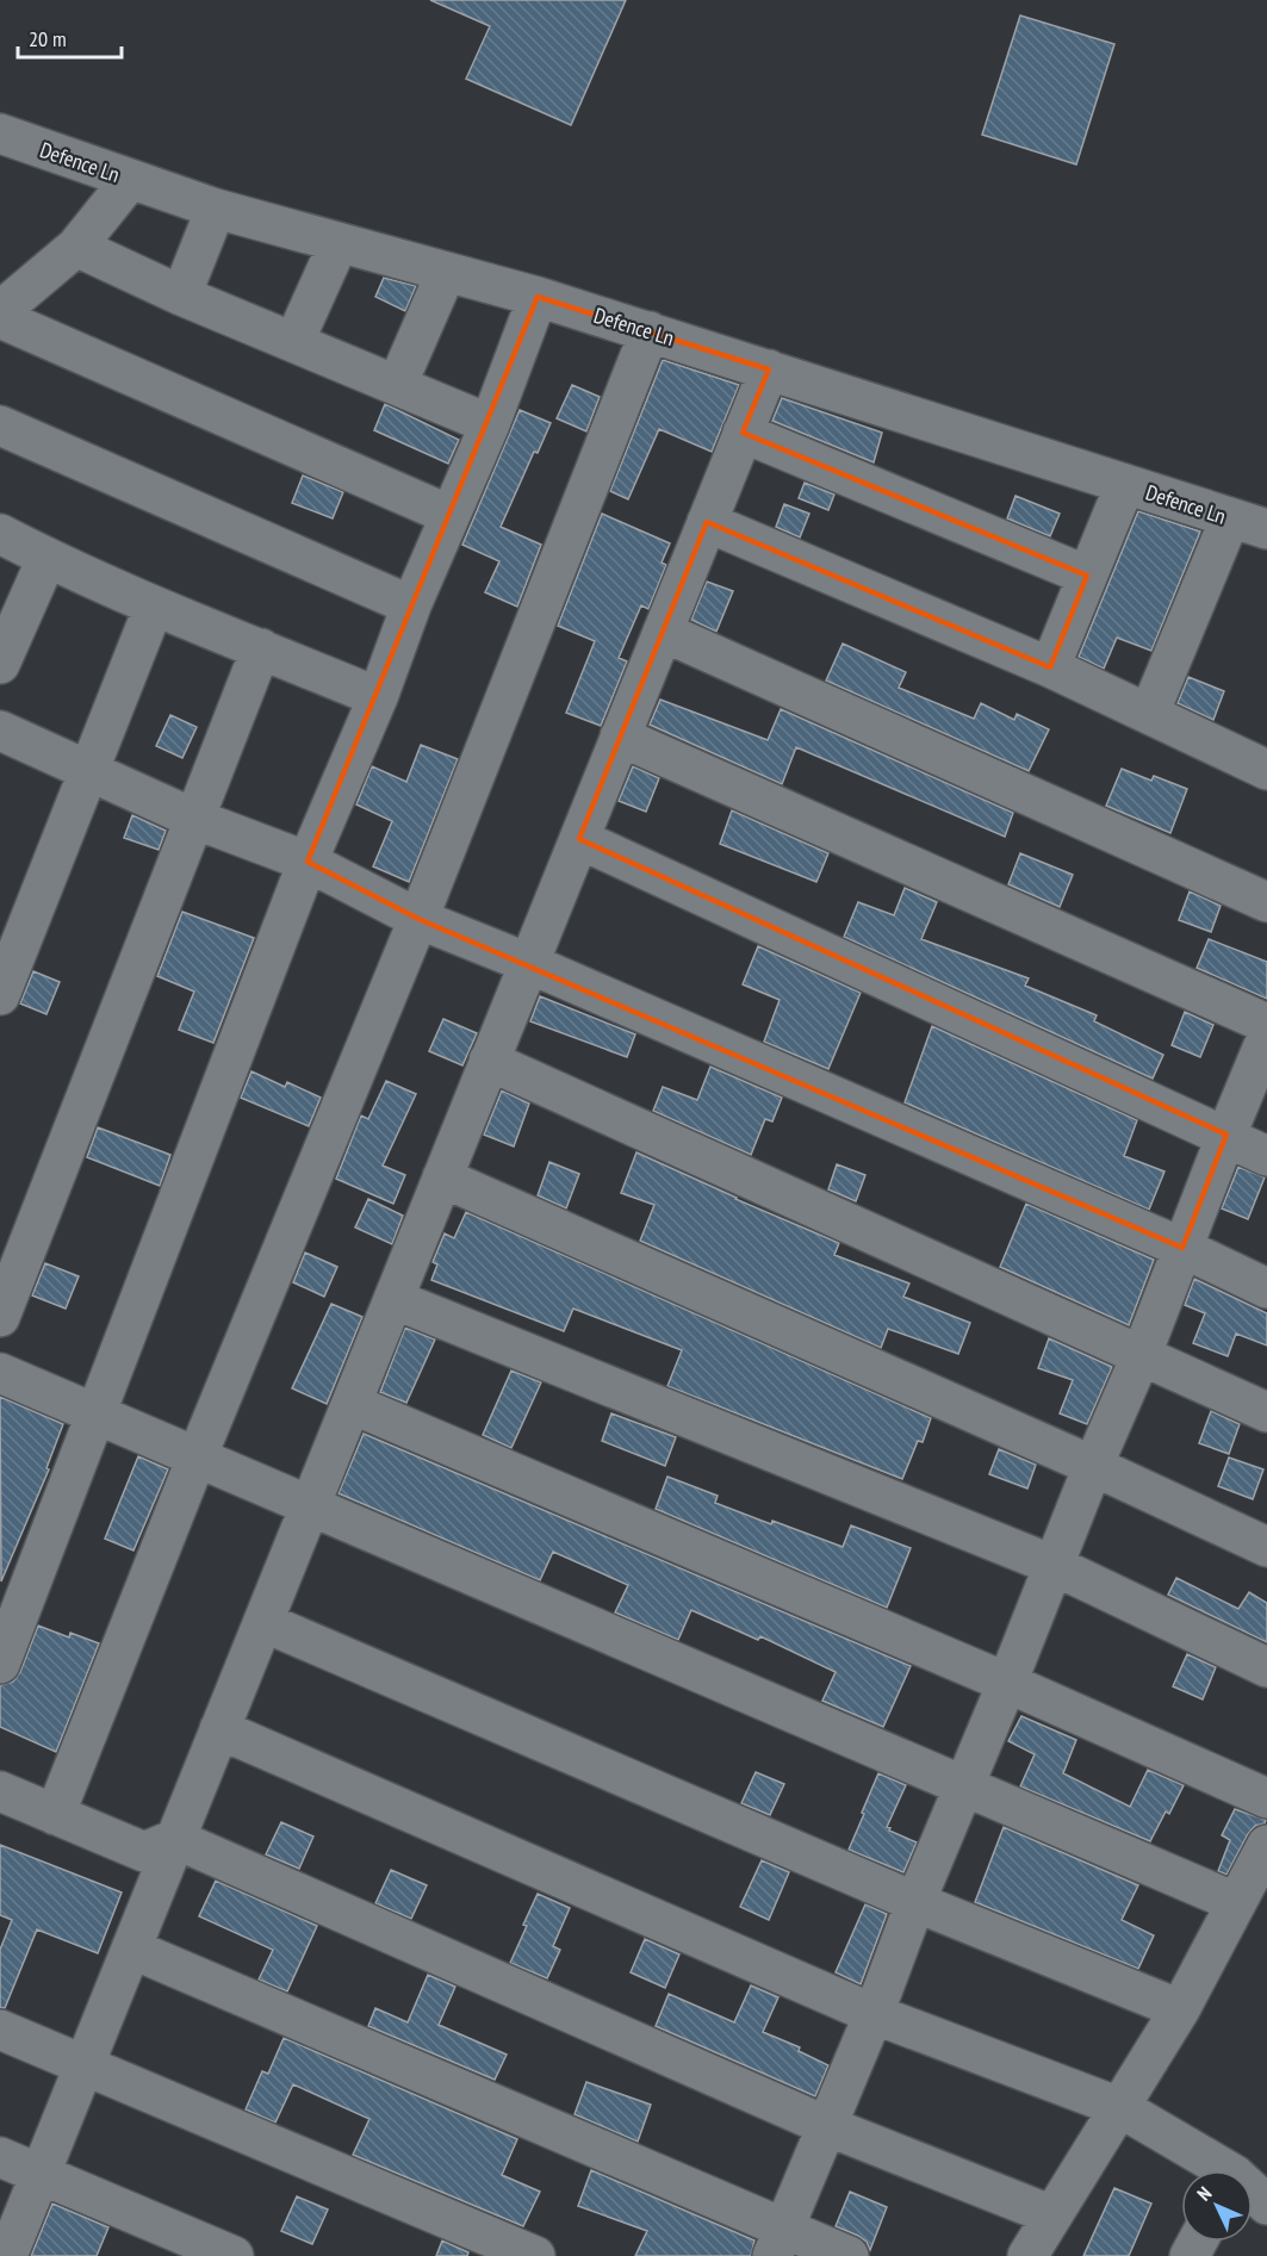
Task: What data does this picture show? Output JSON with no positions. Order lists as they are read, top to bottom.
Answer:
{
  "streets": {
    "street": ["Defence Ln"]
  },
  "scale_bar": "20 m",
  "north": "top left"
}
